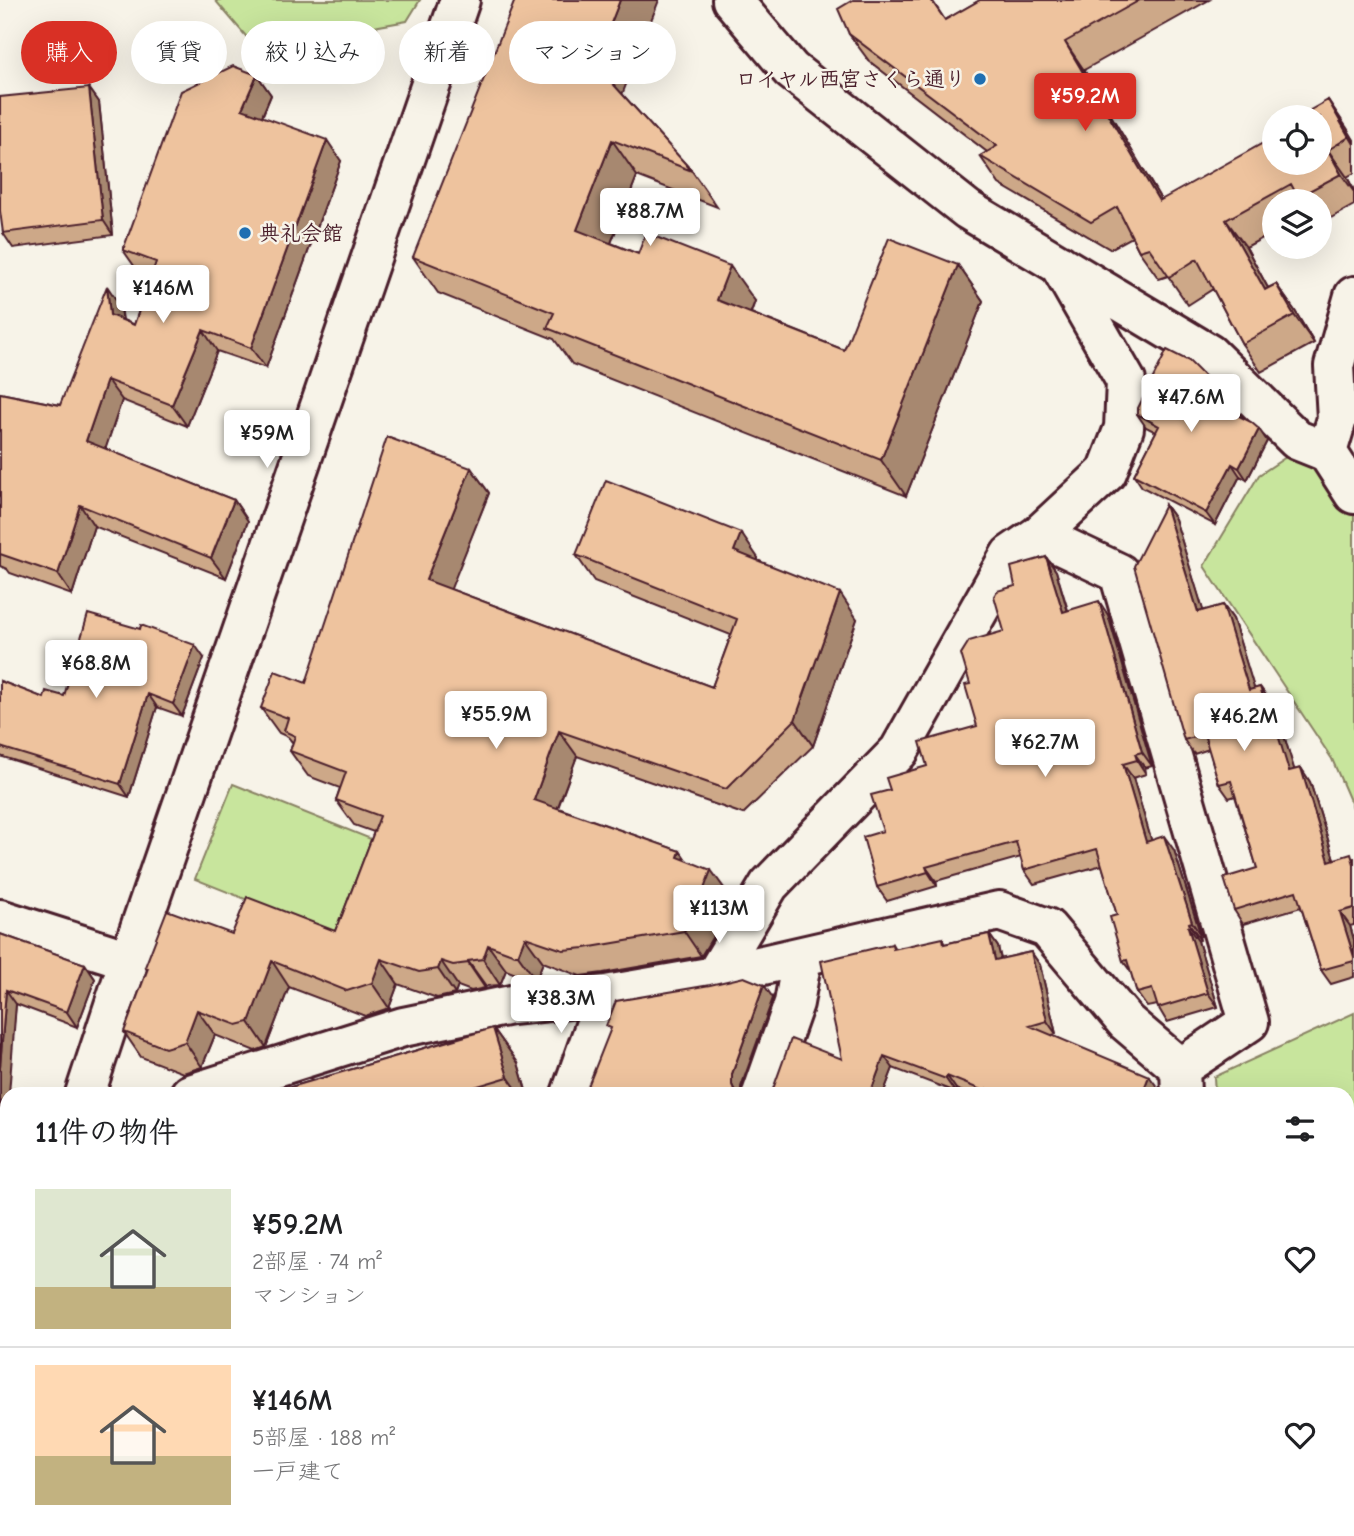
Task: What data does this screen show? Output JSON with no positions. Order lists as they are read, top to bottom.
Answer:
{
  "places": ["ロイヤル西宮さくら通り", "典礼会館"],
  "page": {
    "chip": [
      "購入",
      "賃貸",
      "絞り込み",
      "新着",
      "マンション"
    ],
    "price": [
      "¥59.2M",
      "¥88.7M",
      "¥146M",
      "¥47.6M",
      "¥59M",
      "¥68.8M",
      "¥55.9M",
      "¥46.2M",
      "¥62.7M",
      "¥113M",
      "¥38.3M"
    ],
    "heading": "11件の物件",
    "list": [
      {
        "name": "¥59.2M",
        "note": "2部屋 · 74 m² · マンション"
      },
      {
        "name": "¥146M",
        "note": "5部屋 · 188 m² · 一戸建て"
      }
    ]
  }
}
